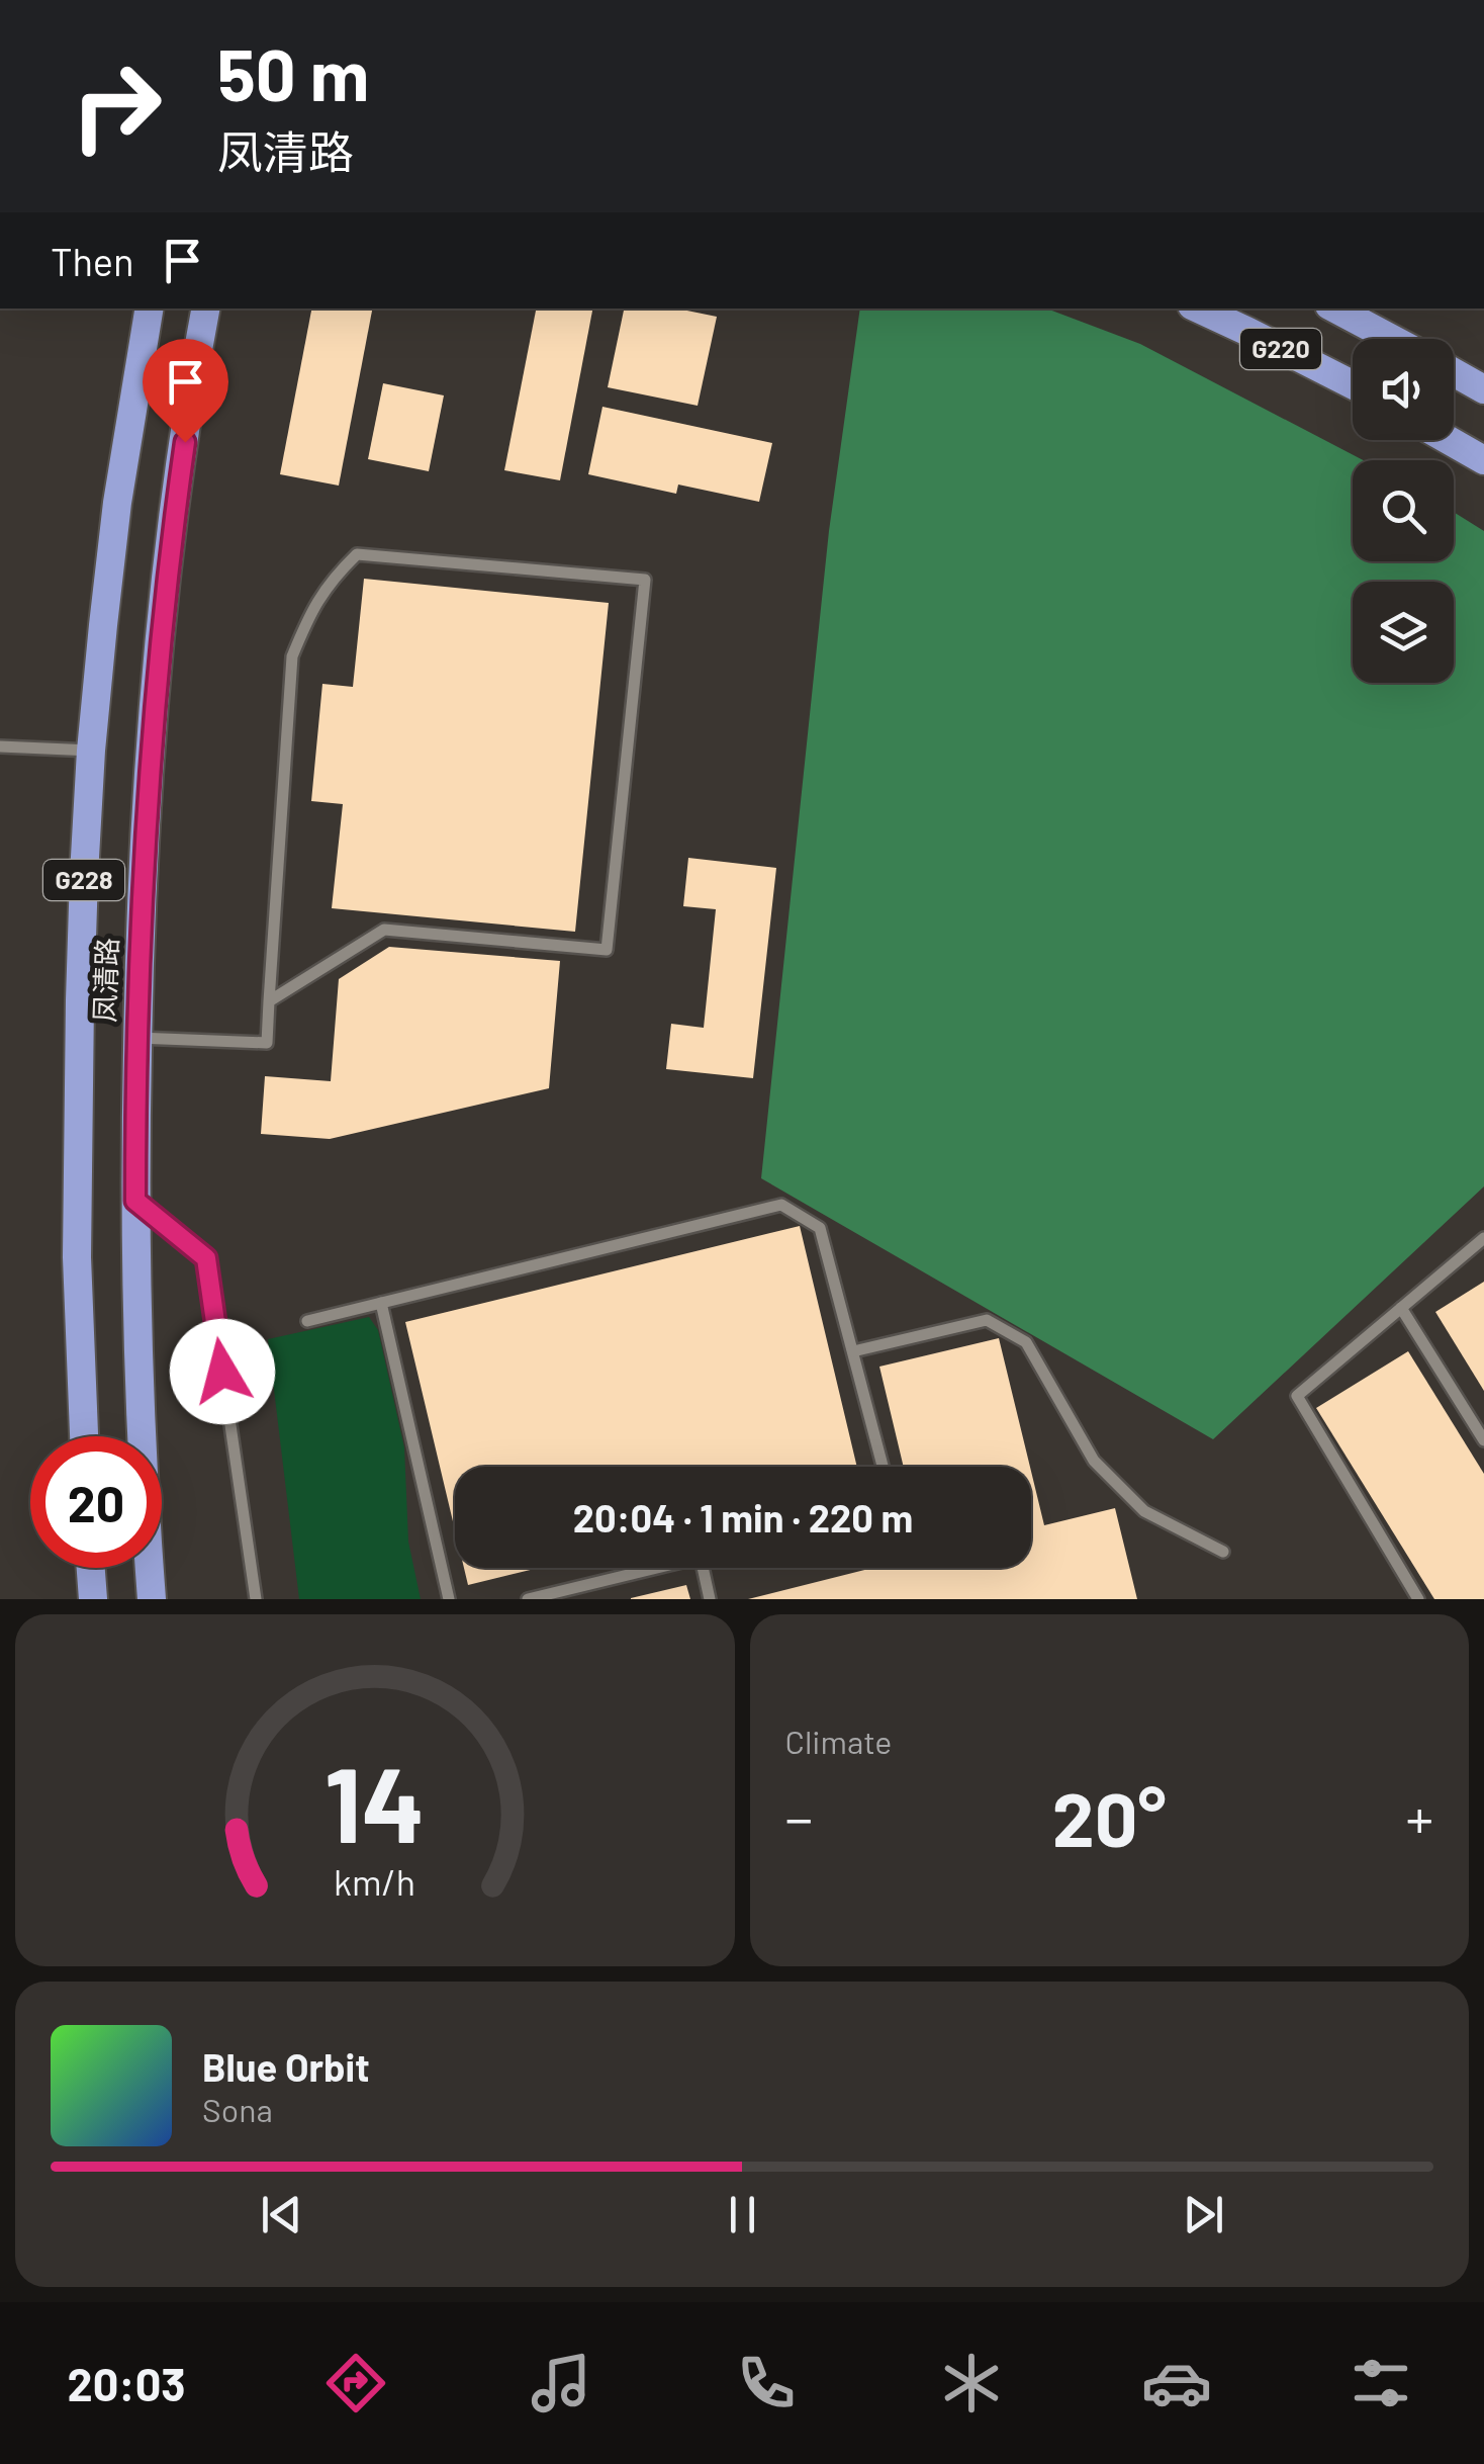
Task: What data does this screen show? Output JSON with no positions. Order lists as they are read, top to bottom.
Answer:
{
  "streets": {
    "highway": ["G220", "G228", "凤清路"]
  },
  "page": {
    "turn": ["50 m", "凤清路"],
    "then": "Then",
    "limit": "20",
    "trip": "20:04 · 1 min · 220 m",
    "tile": "Climate",
    "heat": ["−", "20°", "+"],
    "song": ["Blue Orbit", "Sona"],
    "tabs": "20:03",
    "gauge": ["14", "km/h"]
  }
}
